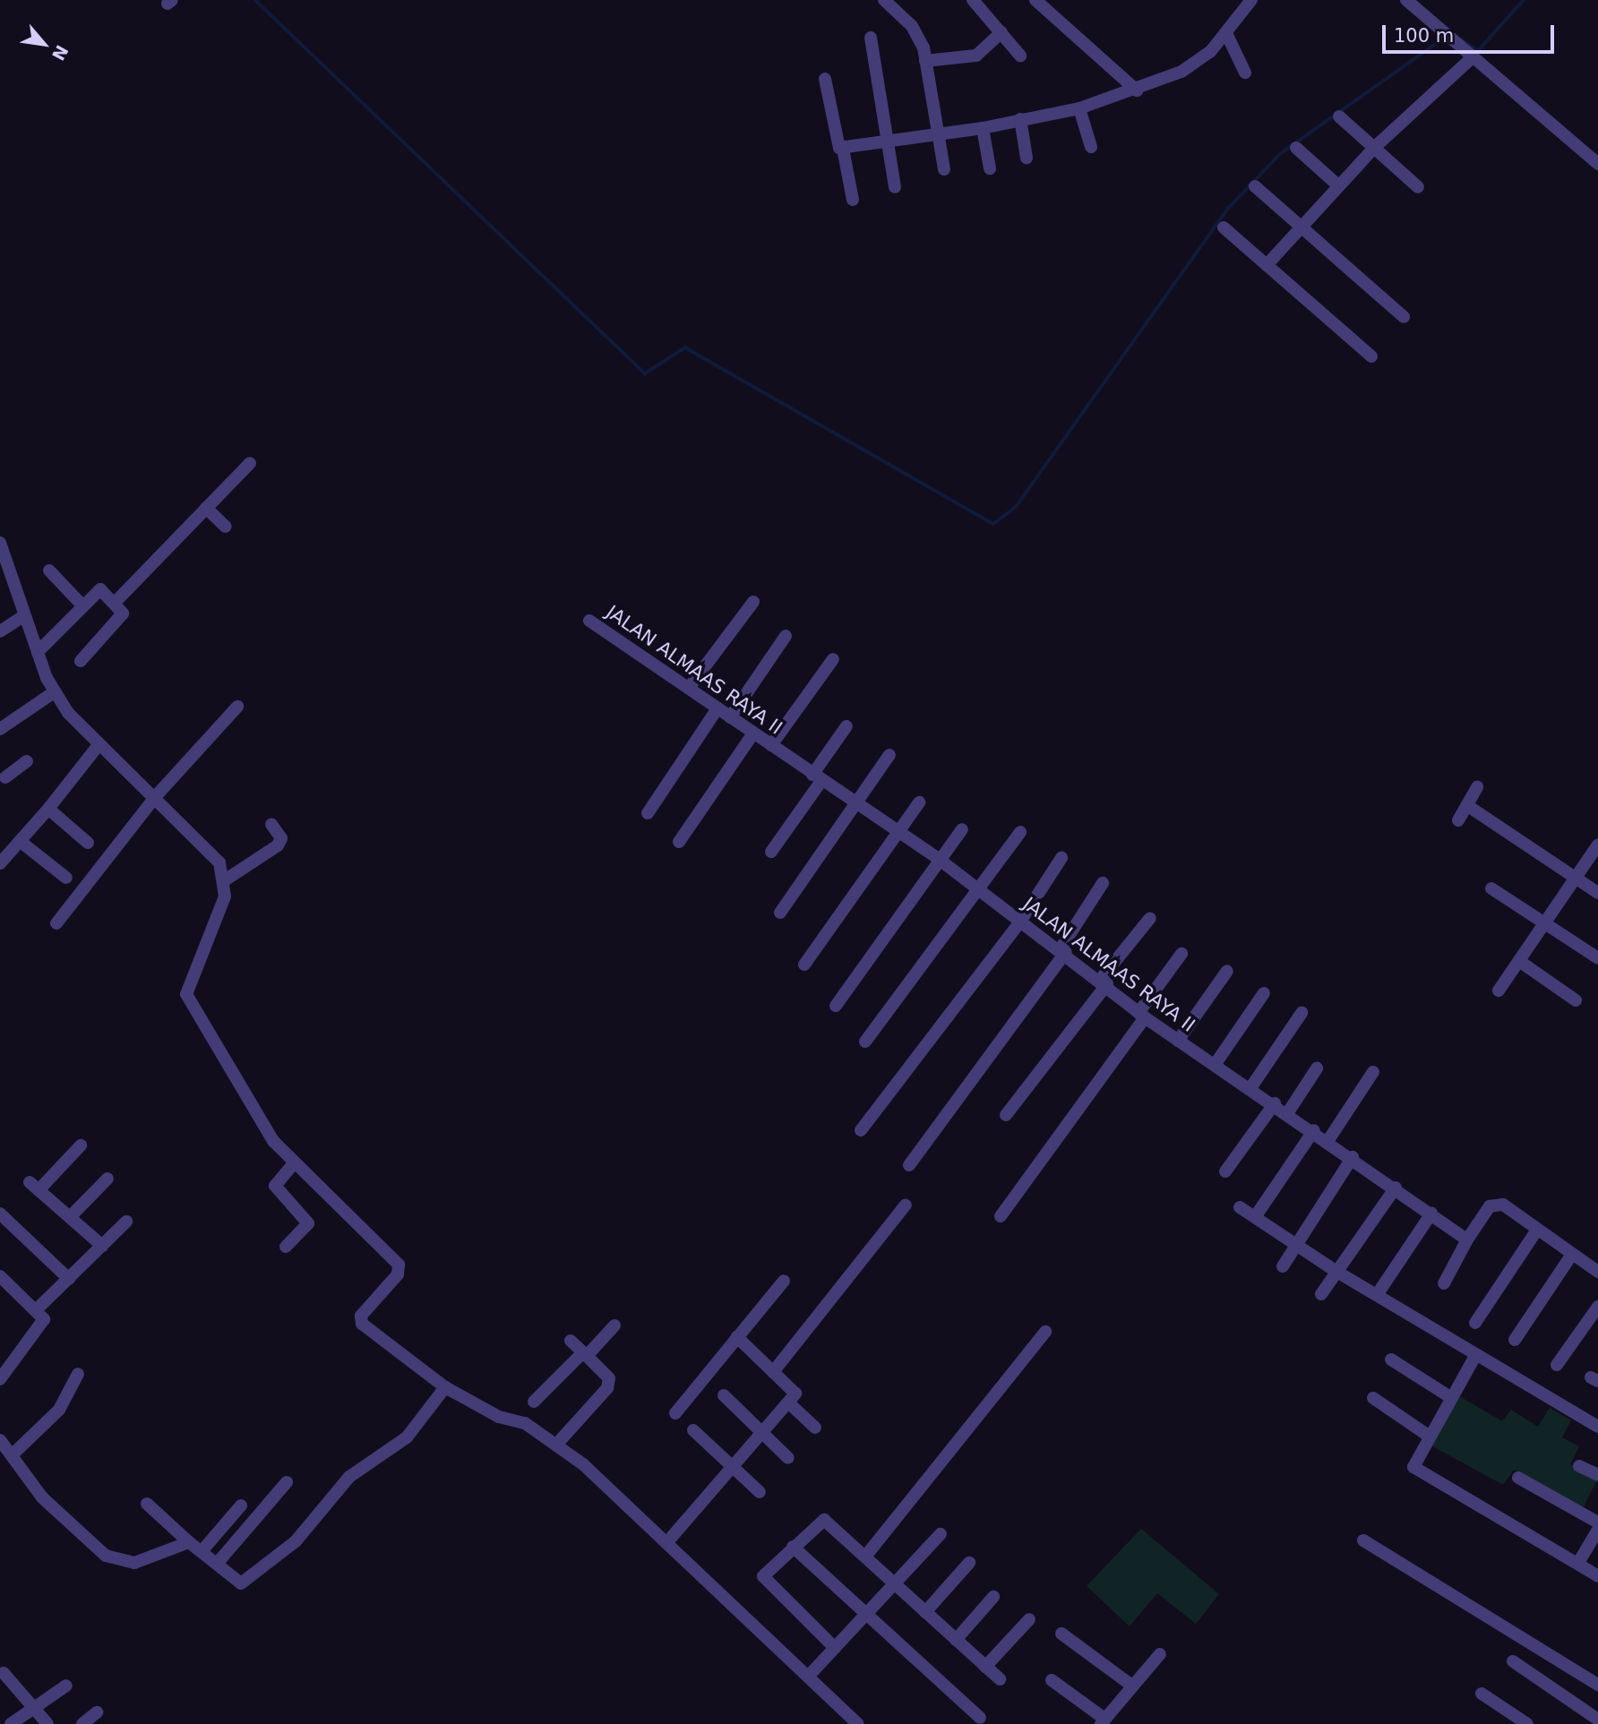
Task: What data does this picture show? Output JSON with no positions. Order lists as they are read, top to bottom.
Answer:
{
  "streets": {
    "street": ["JALAN ALMAAS RAYA II"]
  },
  "scale_bar": "100 m",
  "north": "bottom right"
}
